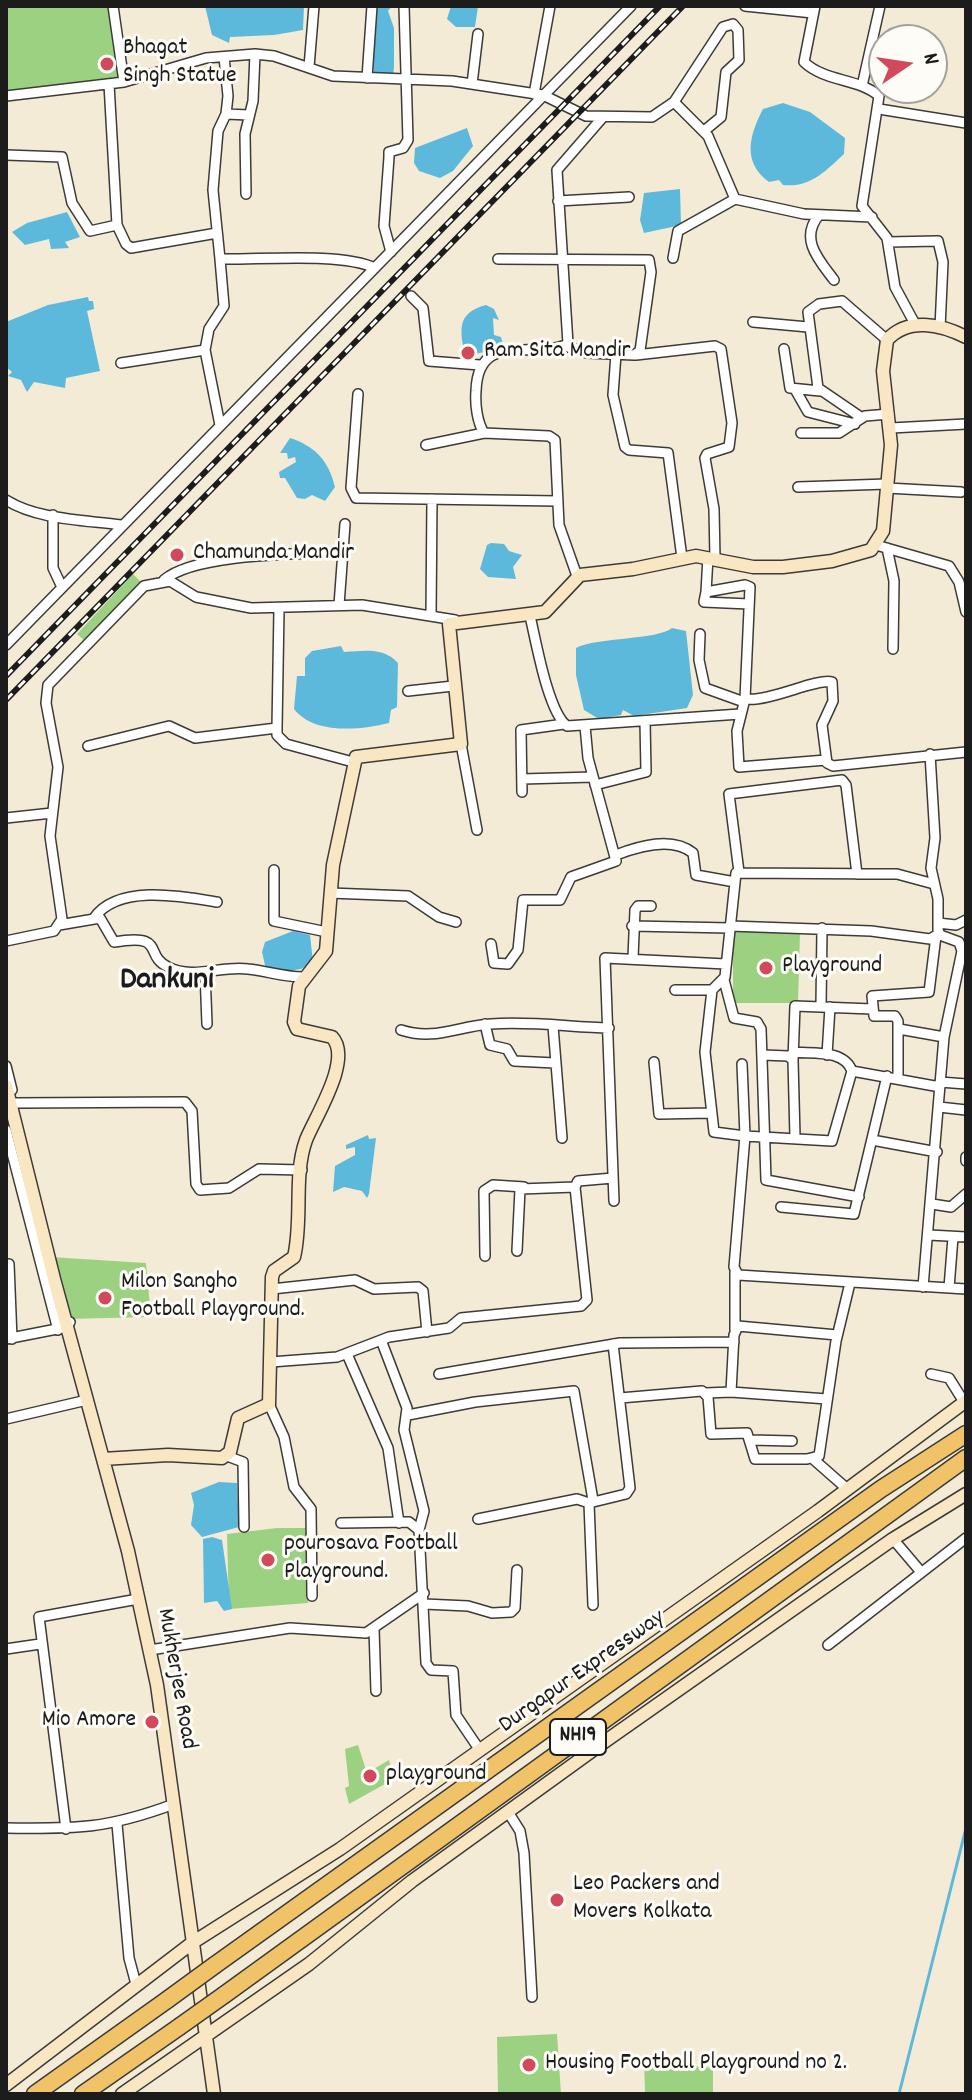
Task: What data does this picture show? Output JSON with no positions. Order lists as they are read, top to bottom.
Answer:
{
  "streets": {
    "highway": ["Durgapur Expressway", "NH19"],
    "street": ["Mukherjee Road"]
  },
  "districts": ["Dankuni"],
  "places": [
    "Bhagat Singh Statue",
    "Ram Sita Mandir",
    "Chamunda Mandir",
    "Playground",
    "Milon Sangho Football Playground.",
    "pourosava Football Playground.",
    "Mio Amore",
    "playground",
    "Leo Packers and Movers Kolkata",
    "Housing Football Playground no 2."
  ],
  "north": "right"
}
